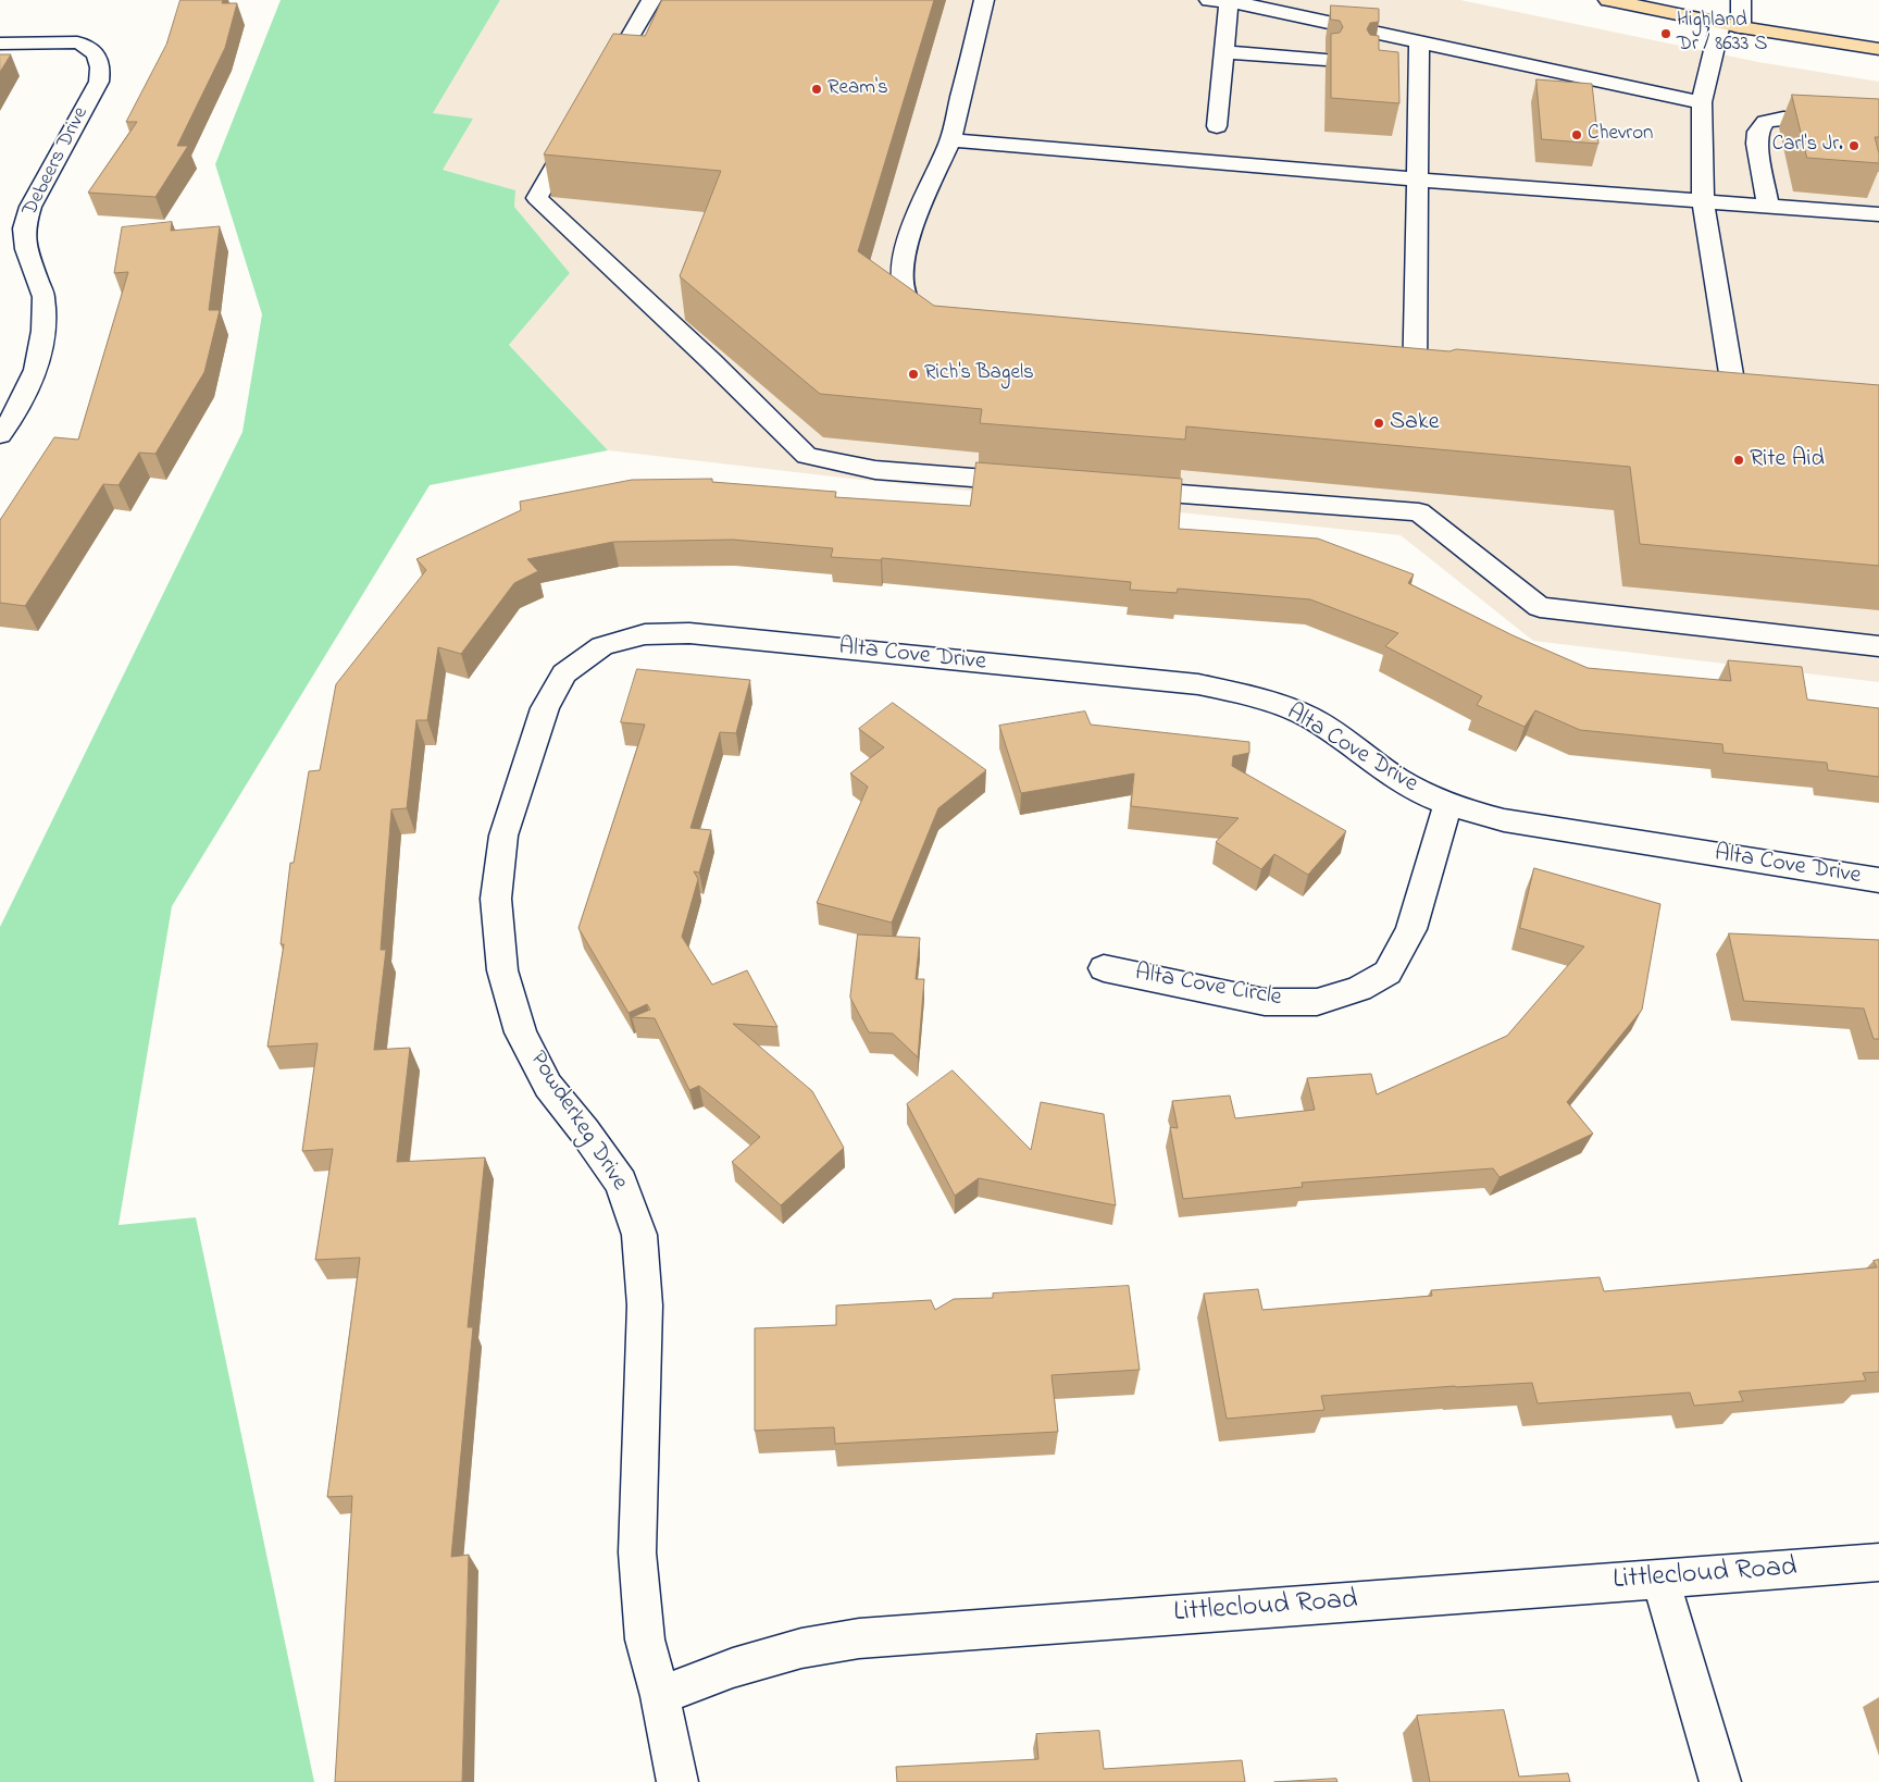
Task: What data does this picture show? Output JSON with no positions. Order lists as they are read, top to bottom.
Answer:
{
  "streets": {
    "street": [
      "Debeers Drive",
      "Alta Cove Drive",
      "Alta Cove Circle",
      "Powderkeg Drive",
      "Littlecloud Road"
    ]
  },
  "crossings": [
    ["Alta Cove Drive", "Alta Cove Circle"],
    ["Alta Cove Drive", "Powderkeg Drive"],
    ["Powderkeg Drive", "Littlecloud Road"]
  ],
  "places": [
    "Highland Dr / 8633 S",
    "Ream's",
    "Chevron",
    "Carl's Jr.",
    "Rich's Bagels",
    "Sake",
    "Rite Aid"
  ]
}
